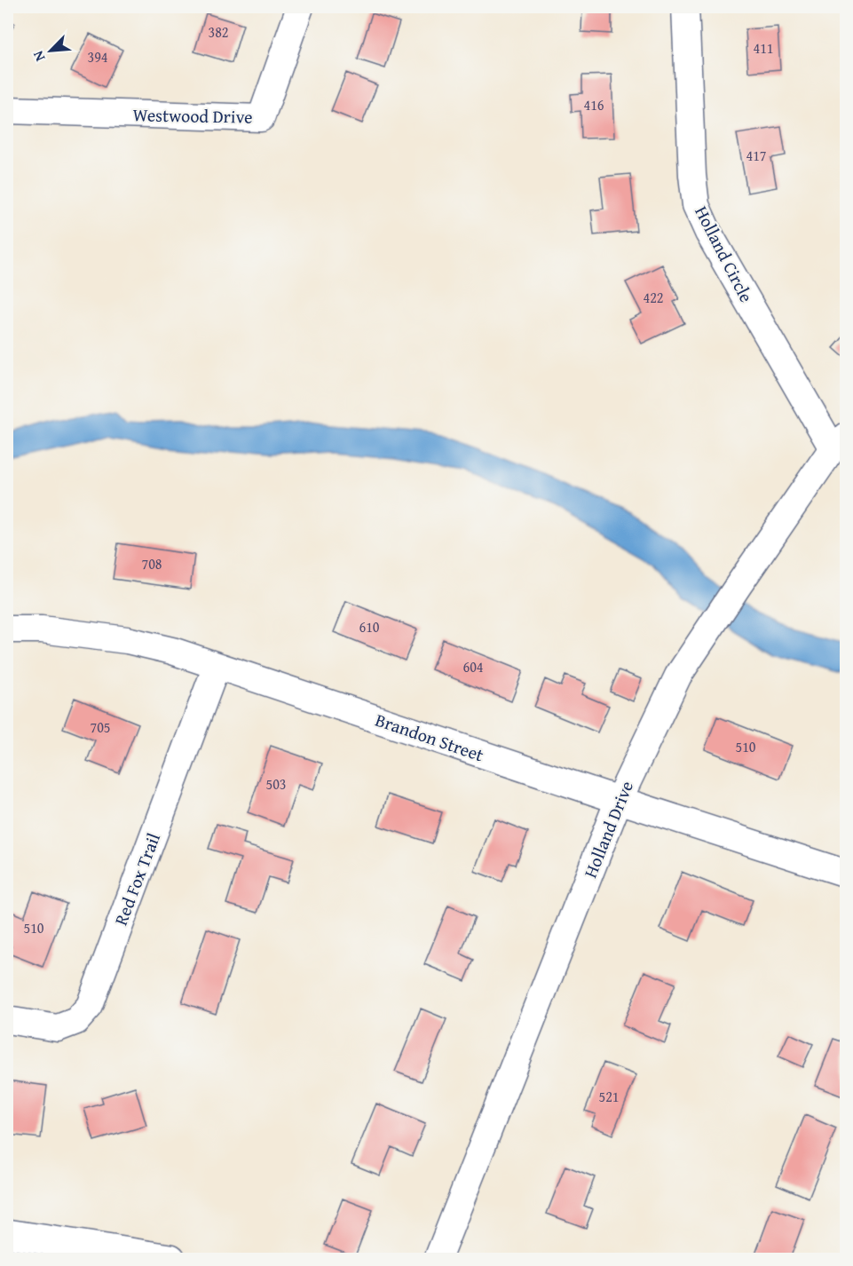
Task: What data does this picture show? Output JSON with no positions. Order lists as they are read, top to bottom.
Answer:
{
  "streets": {
    "street": [
      "Westwood Drive",
      "Holland Circle",
      "Brandon Street",
      "Holland Drive",
      "Red Fox Trail"
    ]
  },
  "crossings": [
    ["Holland Circle", "Holland Drive"],
    ["Brandon Street", "Holland Drive"],
    ["Brandon Street", "Red Fox Trail"]
  ],
  "house_numbers": [
    "382",
    "411",
    "394",
    "416",
    "417",
    "422",
    "708",
    "610",
    "604",
    "705",
    "510",
    "503",
    "510",
    "521"
  ],
  "north": "bottom left"
}
